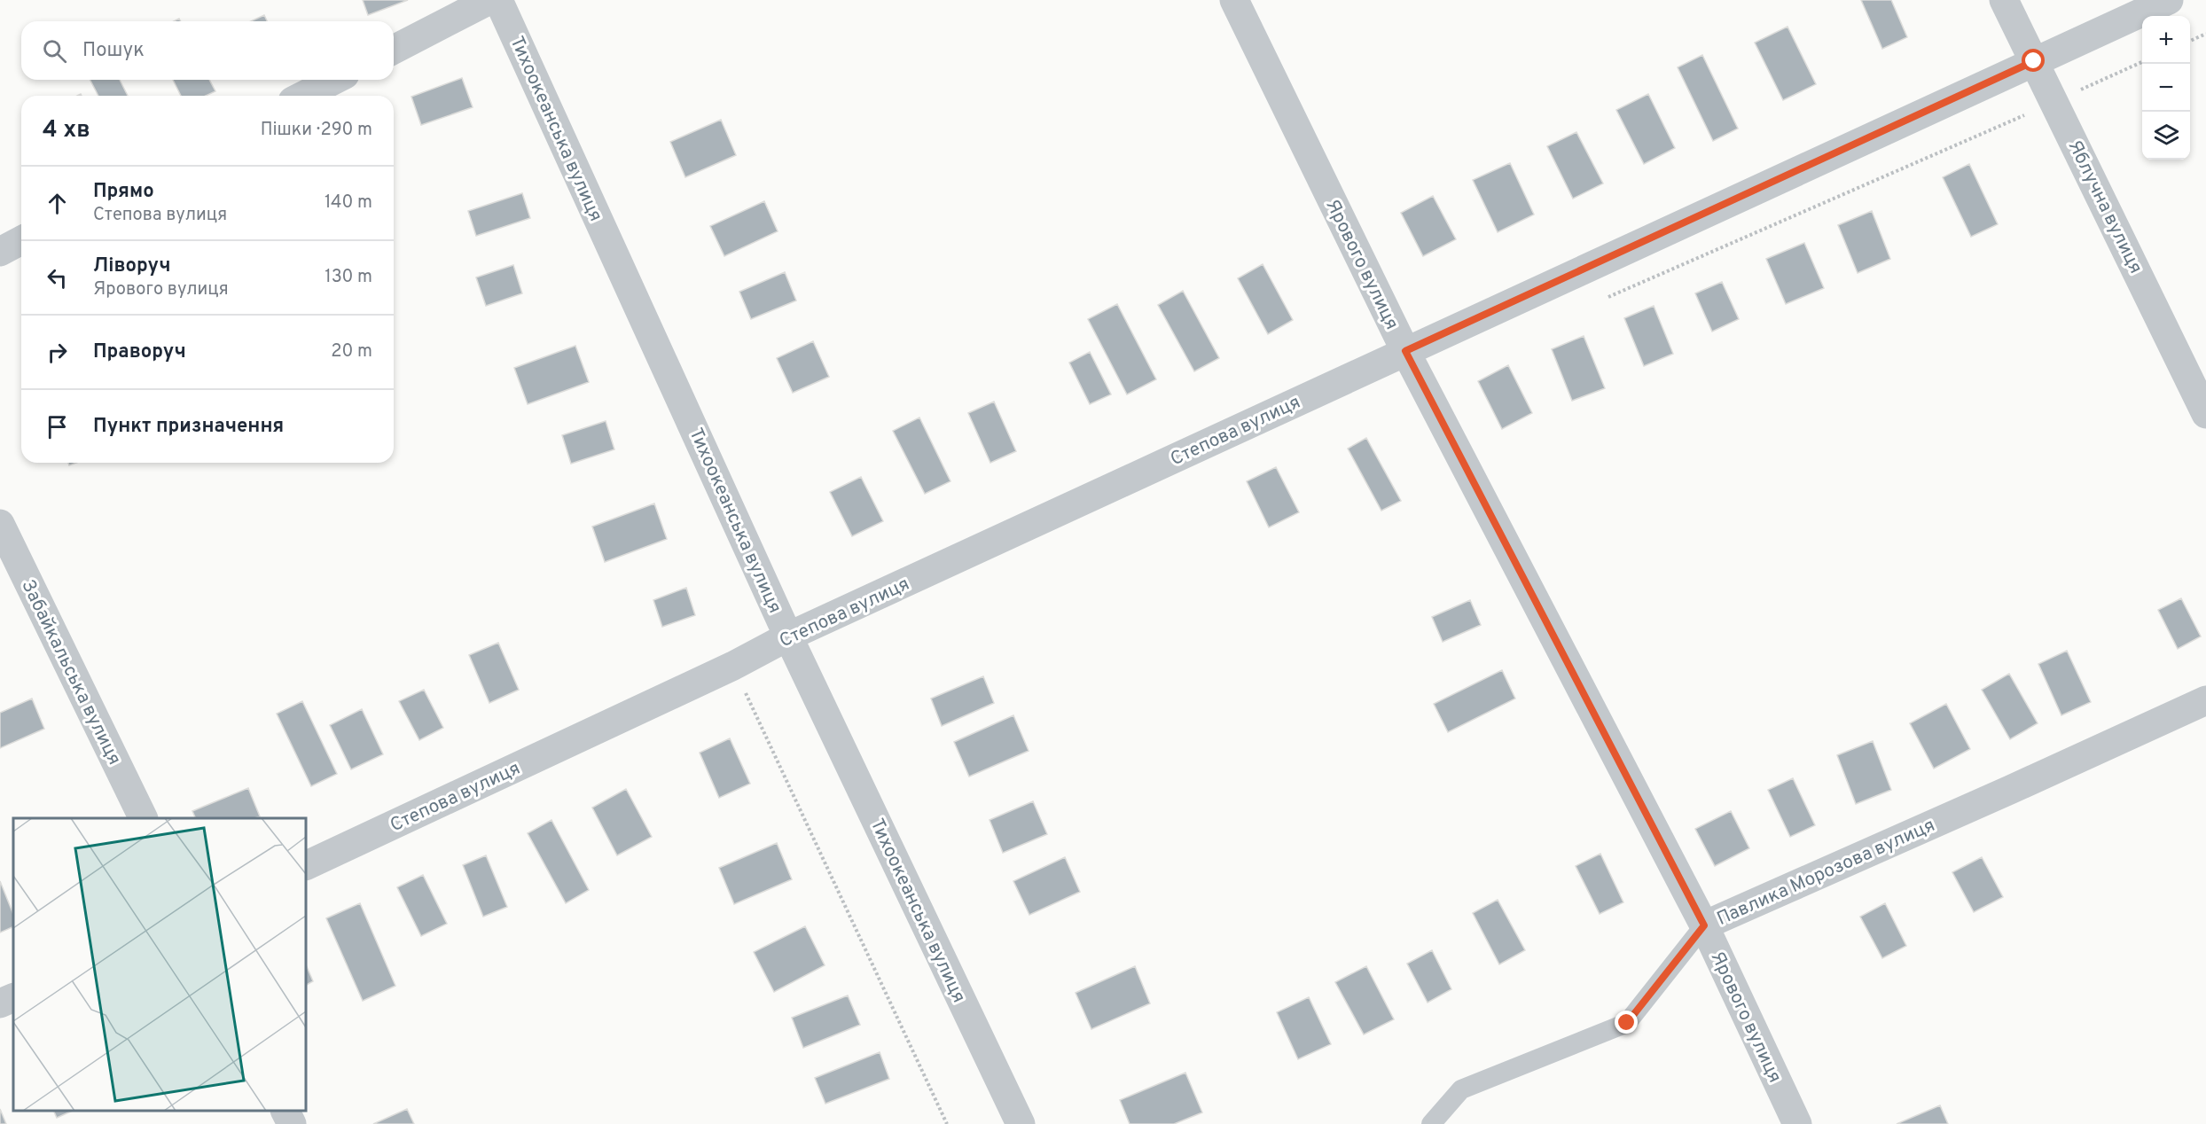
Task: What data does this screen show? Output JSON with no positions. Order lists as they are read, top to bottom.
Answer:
{
  "streets": {
    "street": [
      "Тихоокеанська вулиця",
      "Яблучна вулиця",
      "Ярового вулиця",
      "Степова вулиця",
      "Забайкальська вулиця",
      "Павлика Морозова вулиця"
    ]
  },
  "crossings": [
    ["Тихоокеанська вулиця", "Степова вулиця"],
    ["Яблучна вулиця", "Степова вулиця"],
    ["Ярового вулиця", "Степова вулиця"],
    ["Ярового вулиця", "Павлика Морозова вулиця"]
  ],
  "page": {
    "map_buttons": ["+", "−"],
    "search": "Пошук",
    "heading": ["4 хв", "Пішки · 290 m"],
    "list": [
      ["Прямо", "Степова вулиця", "140 m"],
      ["Ліворуч", "Ярового вулиця", "130 m"],
      ["Праворуч", "20 m"],
      "Пункт призначення"
    ]
  }
}
